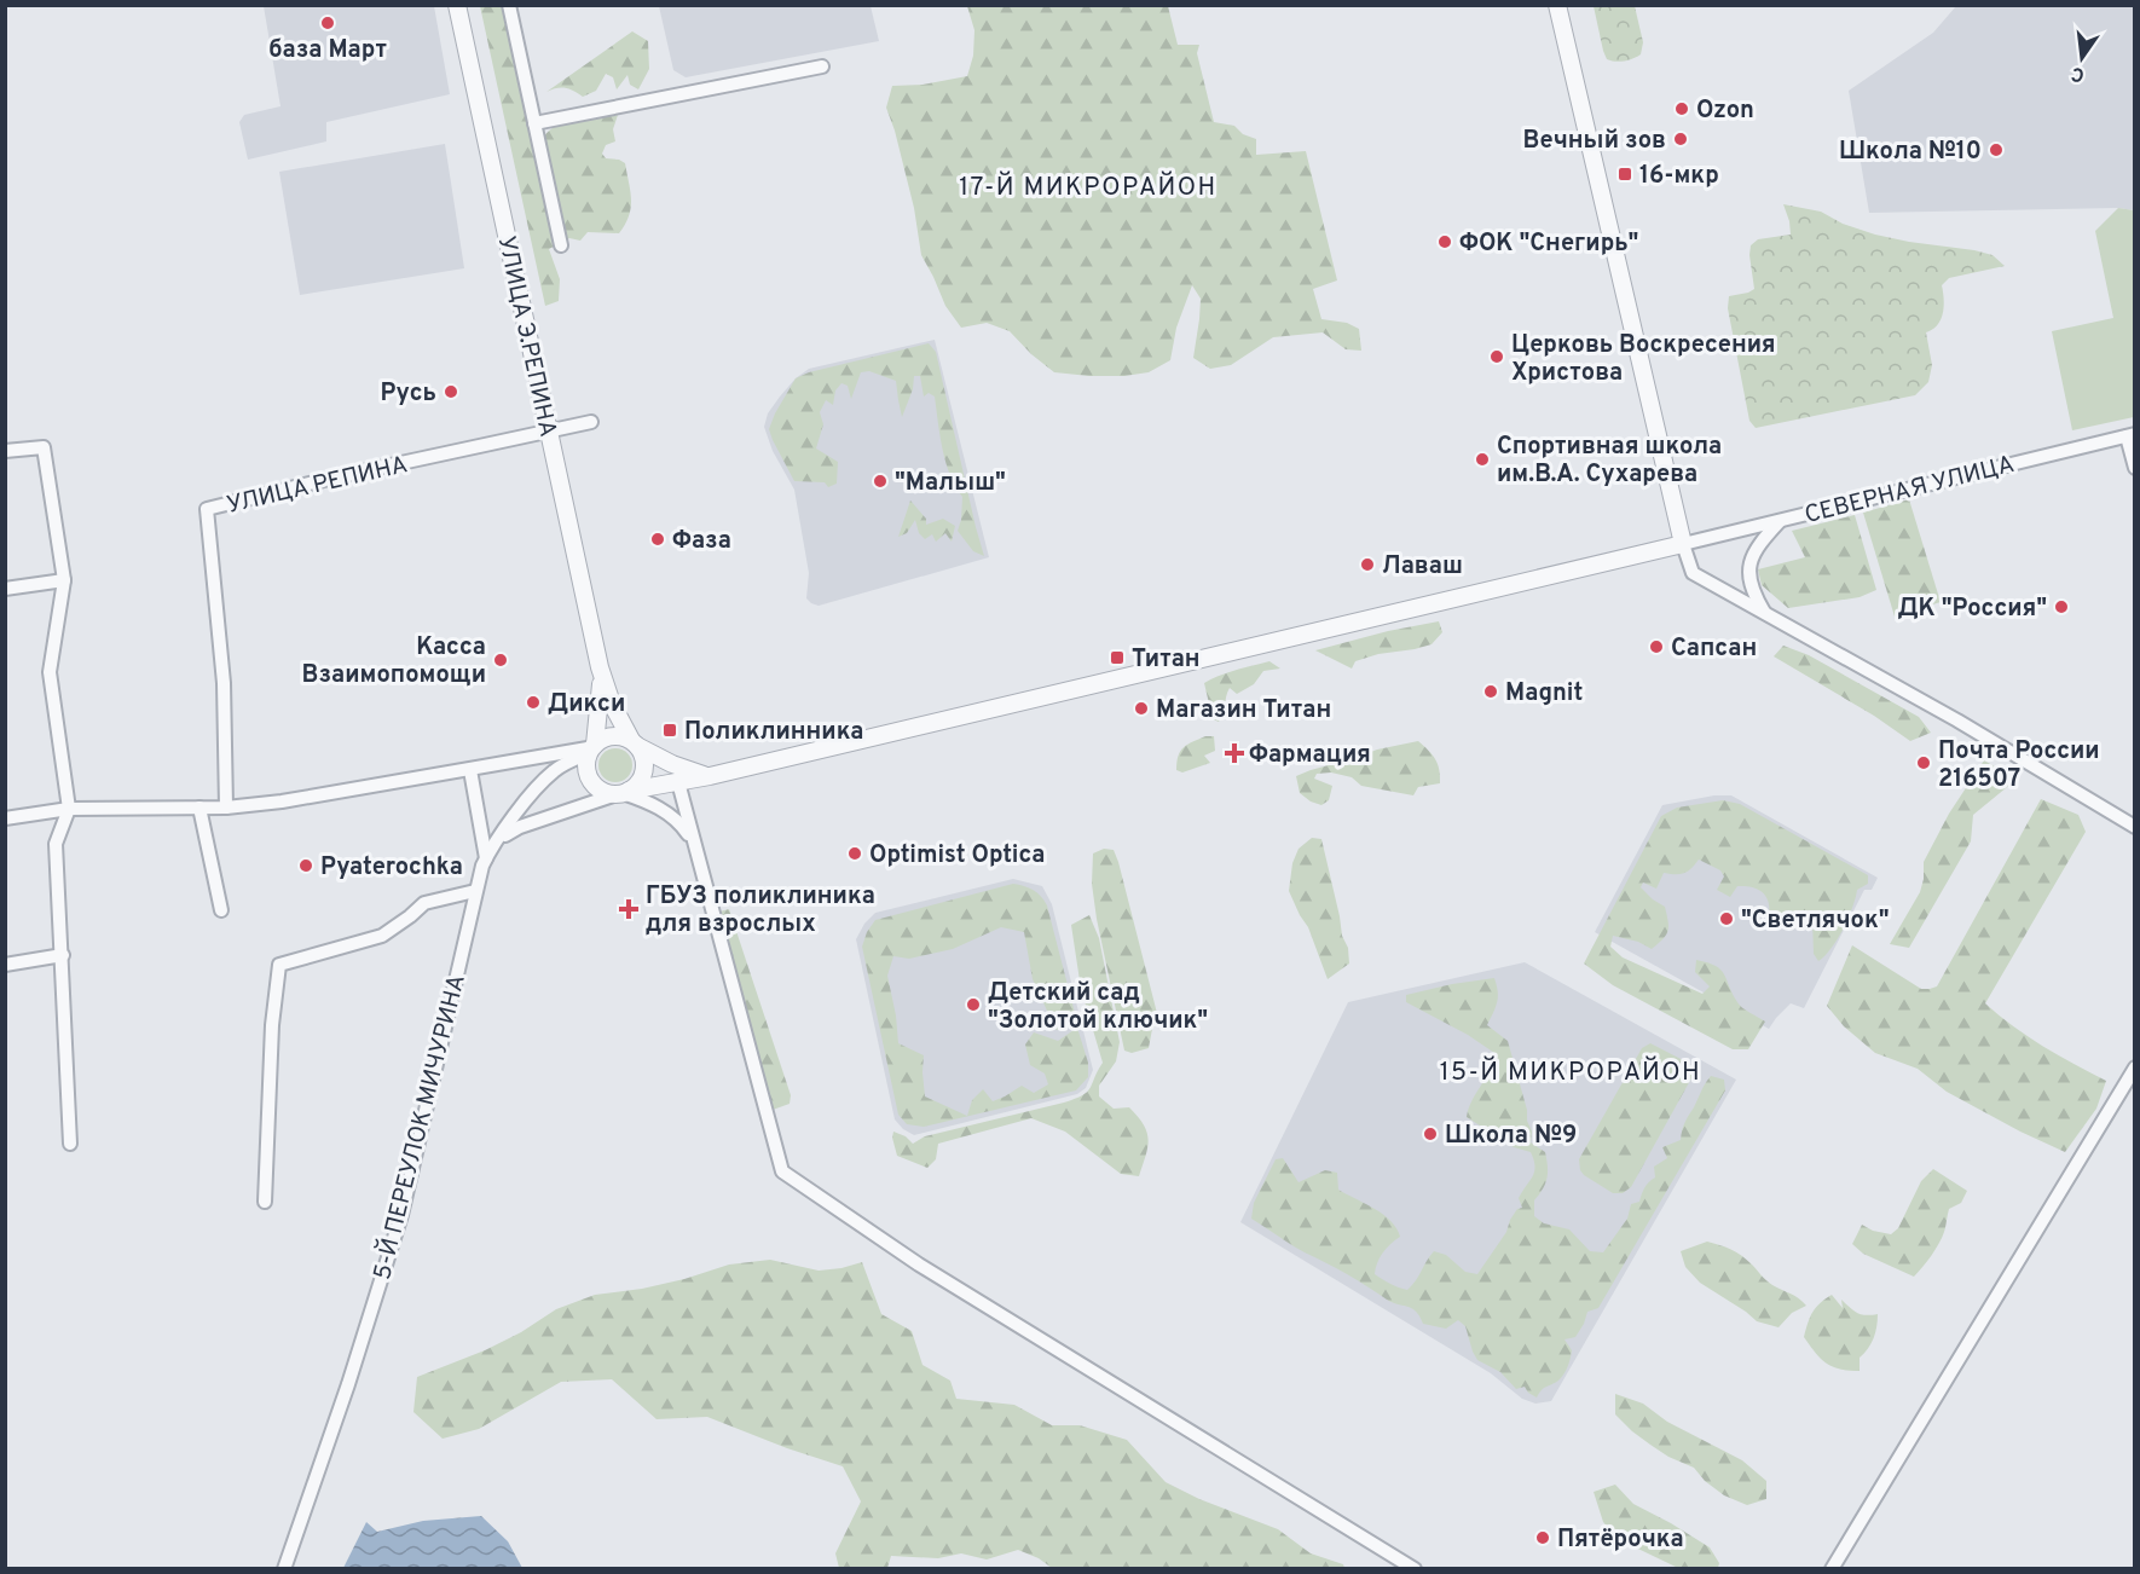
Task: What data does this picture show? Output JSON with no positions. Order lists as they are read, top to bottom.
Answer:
{
  "streets": {
    "street": [
      "УЛИЦА Э.РЕПИНА",
      "УЛИЦА РЕПИНА",
      "СЕВЕРНАЯ УЛИЦА",
      "5-Й ПЕРЕУЛОК МИЧУРИНА"
    ]
  },
  "crossings": [
    ["УЛИЦА Э.РЕПИНА", "УЛИЦА РЕПИНА"],
    ["УЛИЦА Э.РЕПИНА", "5-Й ПЕРЕУЛОК МИЧУРИНА"]
  ],
  "districts": ["17-Й МИКРОРАЙОН", "15-Й МИКРОРАЙОН"],
  "places": {
    "other": [
      "база Март",
      "Ozon",
      "Вечный зов",
      "Школа №10",
      "ФОК \"Снегирь\"",
      "Церковь Воскресения Христова",
      "Русь",
      "Спортивная школа им.В.А. Сухарева",
      "\"Малыш\"",
      "Фаза",
      "Лаваш",
      "ДК \"Россия\"",
      "Сапсан",
      "Касса Взаимопомощи",
      "Magnit",
      "Дикси",
      "Магазин Титан",
      "Почта России 216507",
      "Optimist Optica",
      "Pyaterochka",
      "\"Светлячок\"",
      "Детский сад \"Золотой ключик\"",
      "Школа №9",
      "Пятёрочка"
    ],
    "transit": ["16-мкр", "Титан", "Поликлинника"],
    "health": ["Фармация", "ГБУЗ поликлиника для взрослых"]
  },
  "north": "bottom"
}
